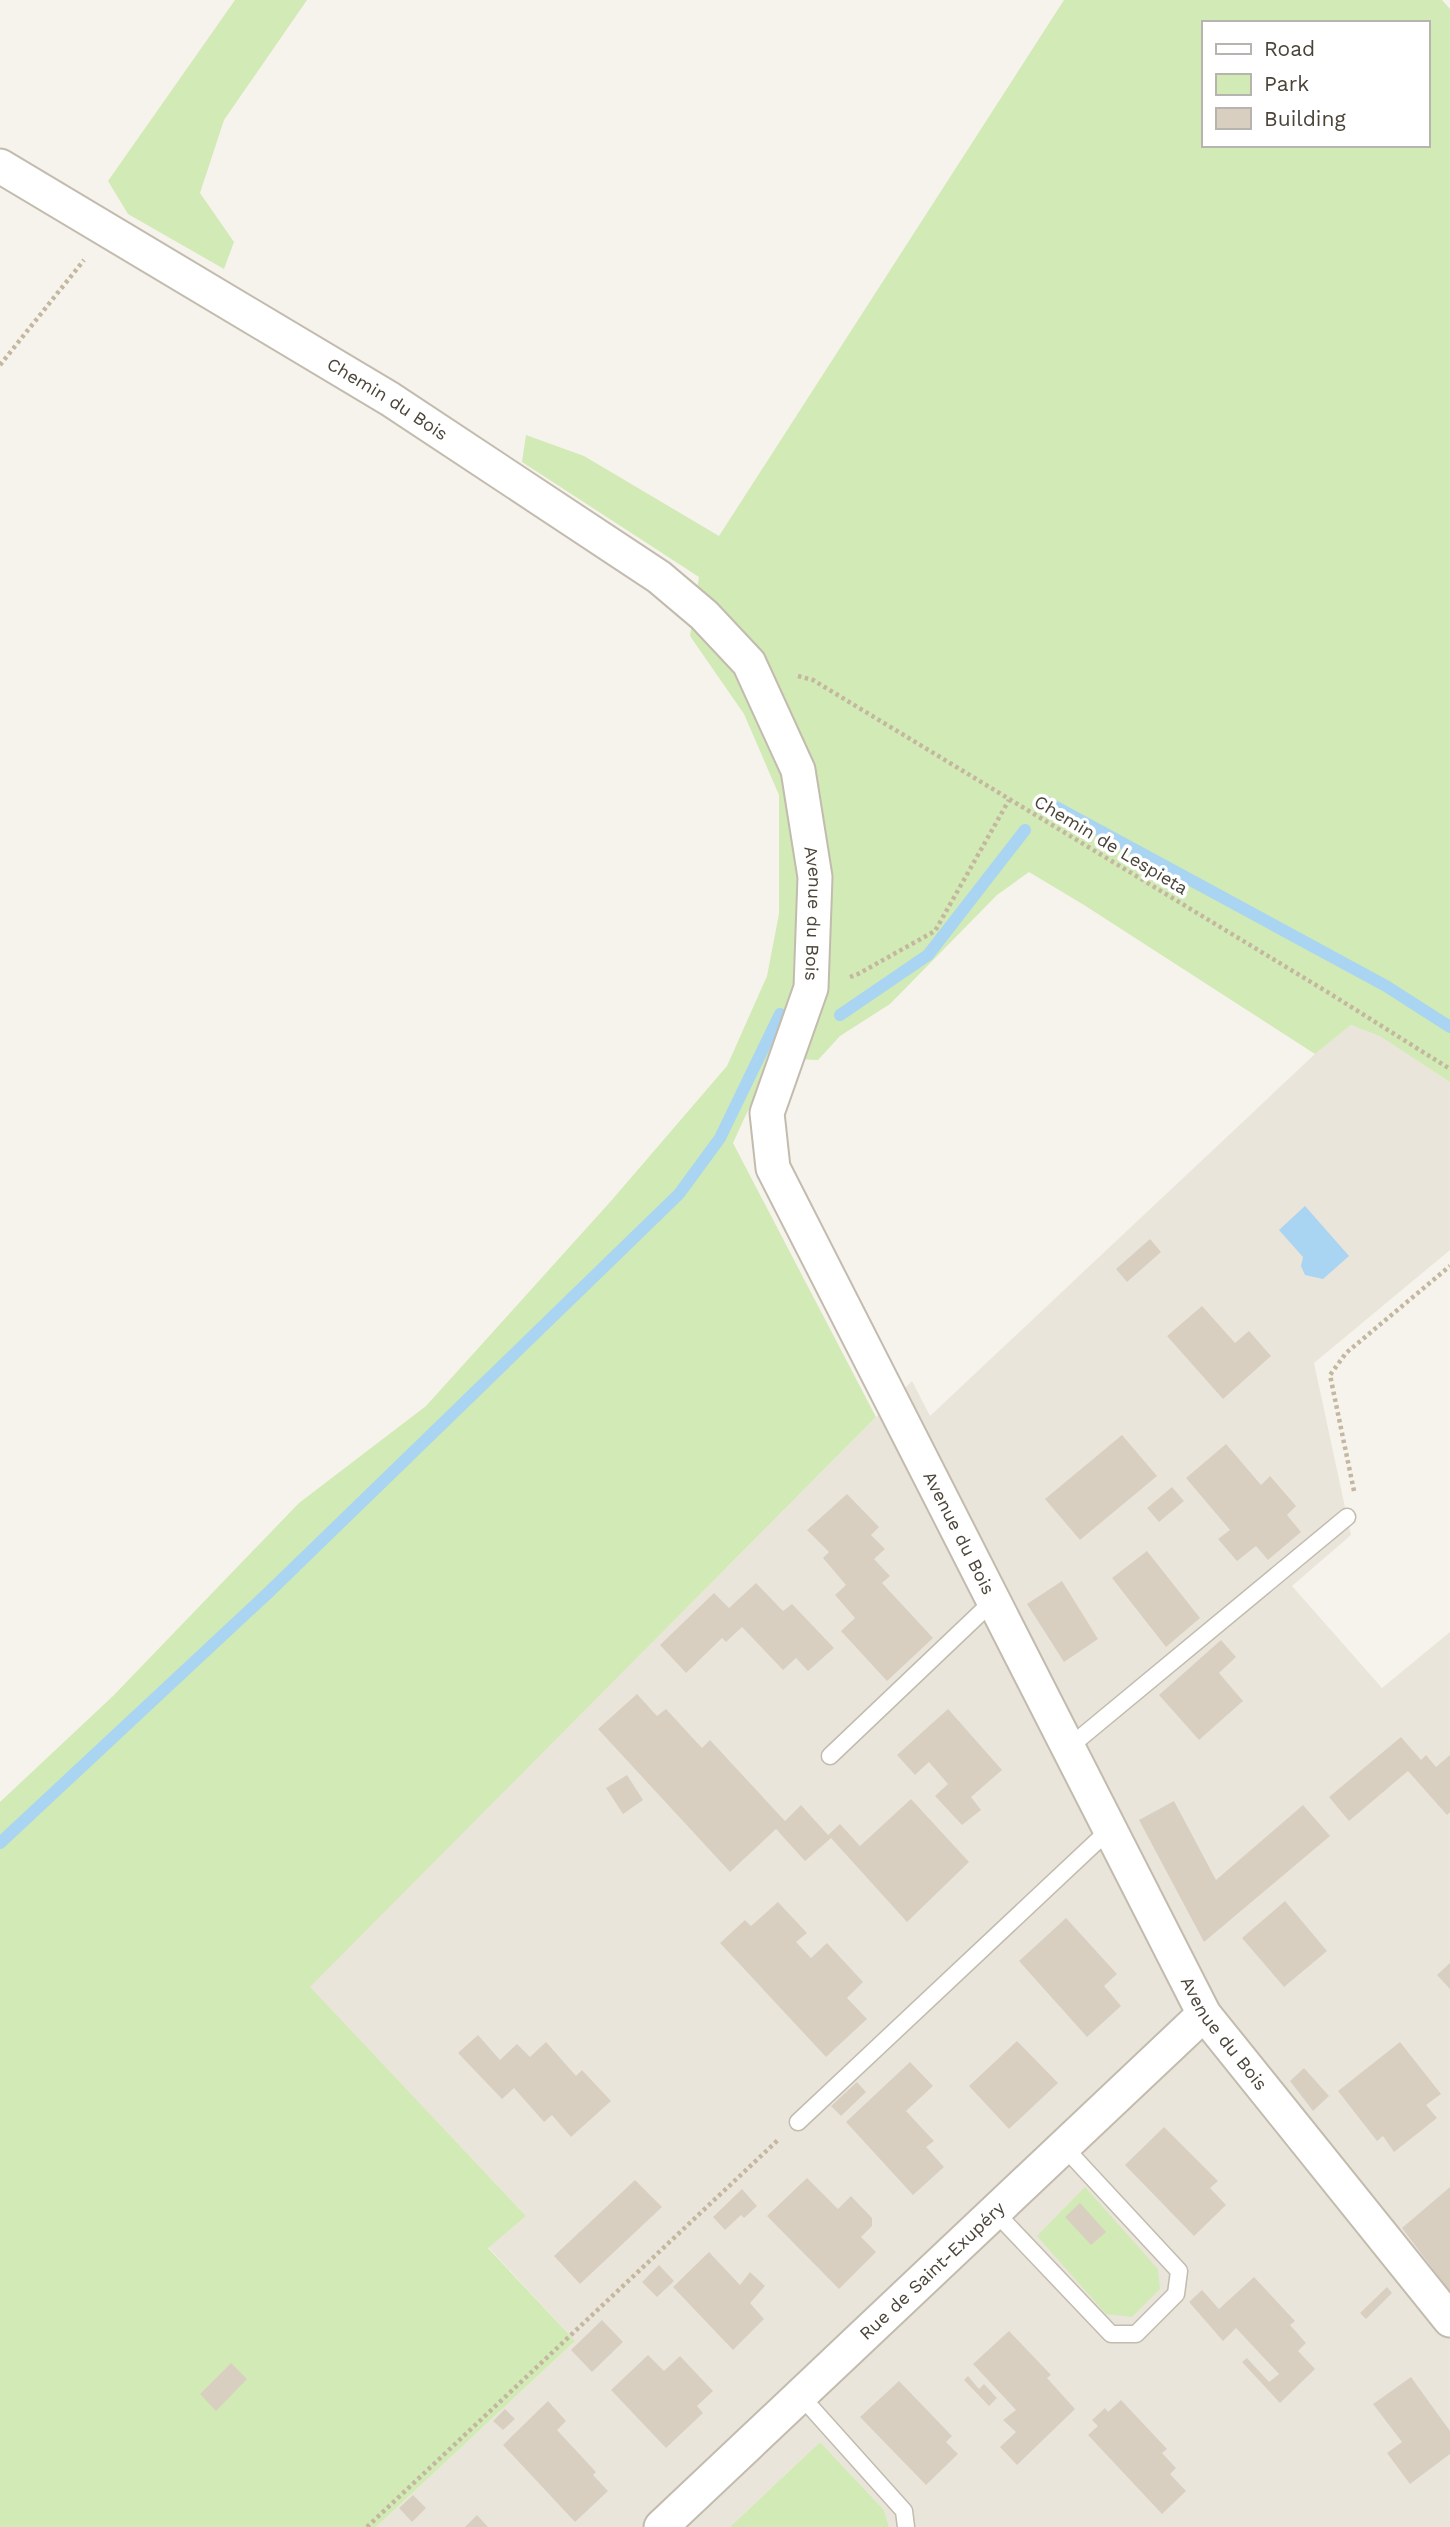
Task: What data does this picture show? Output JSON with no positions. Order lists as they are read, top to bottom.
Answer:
{
  "streets": {
    "street": ["Chemin du Bois", "Avenue du Bois", "Rue de Saint-Exupéry"],
    "path": ["Chemin de Lespieta"]
  },
  "crossings": [
    ["Chemin du Bois", "Chemin de Lespieta"],
    ["Chemin du Bois", "Avenue du Bois"],
    ["Chemin de Lespieta", "Avenue du Bois"],
    ["Avenue du Bois", "Rue de Saint-Exupéry"]
  ],
  "legend": ["Road", "Park", "Building"]
}
